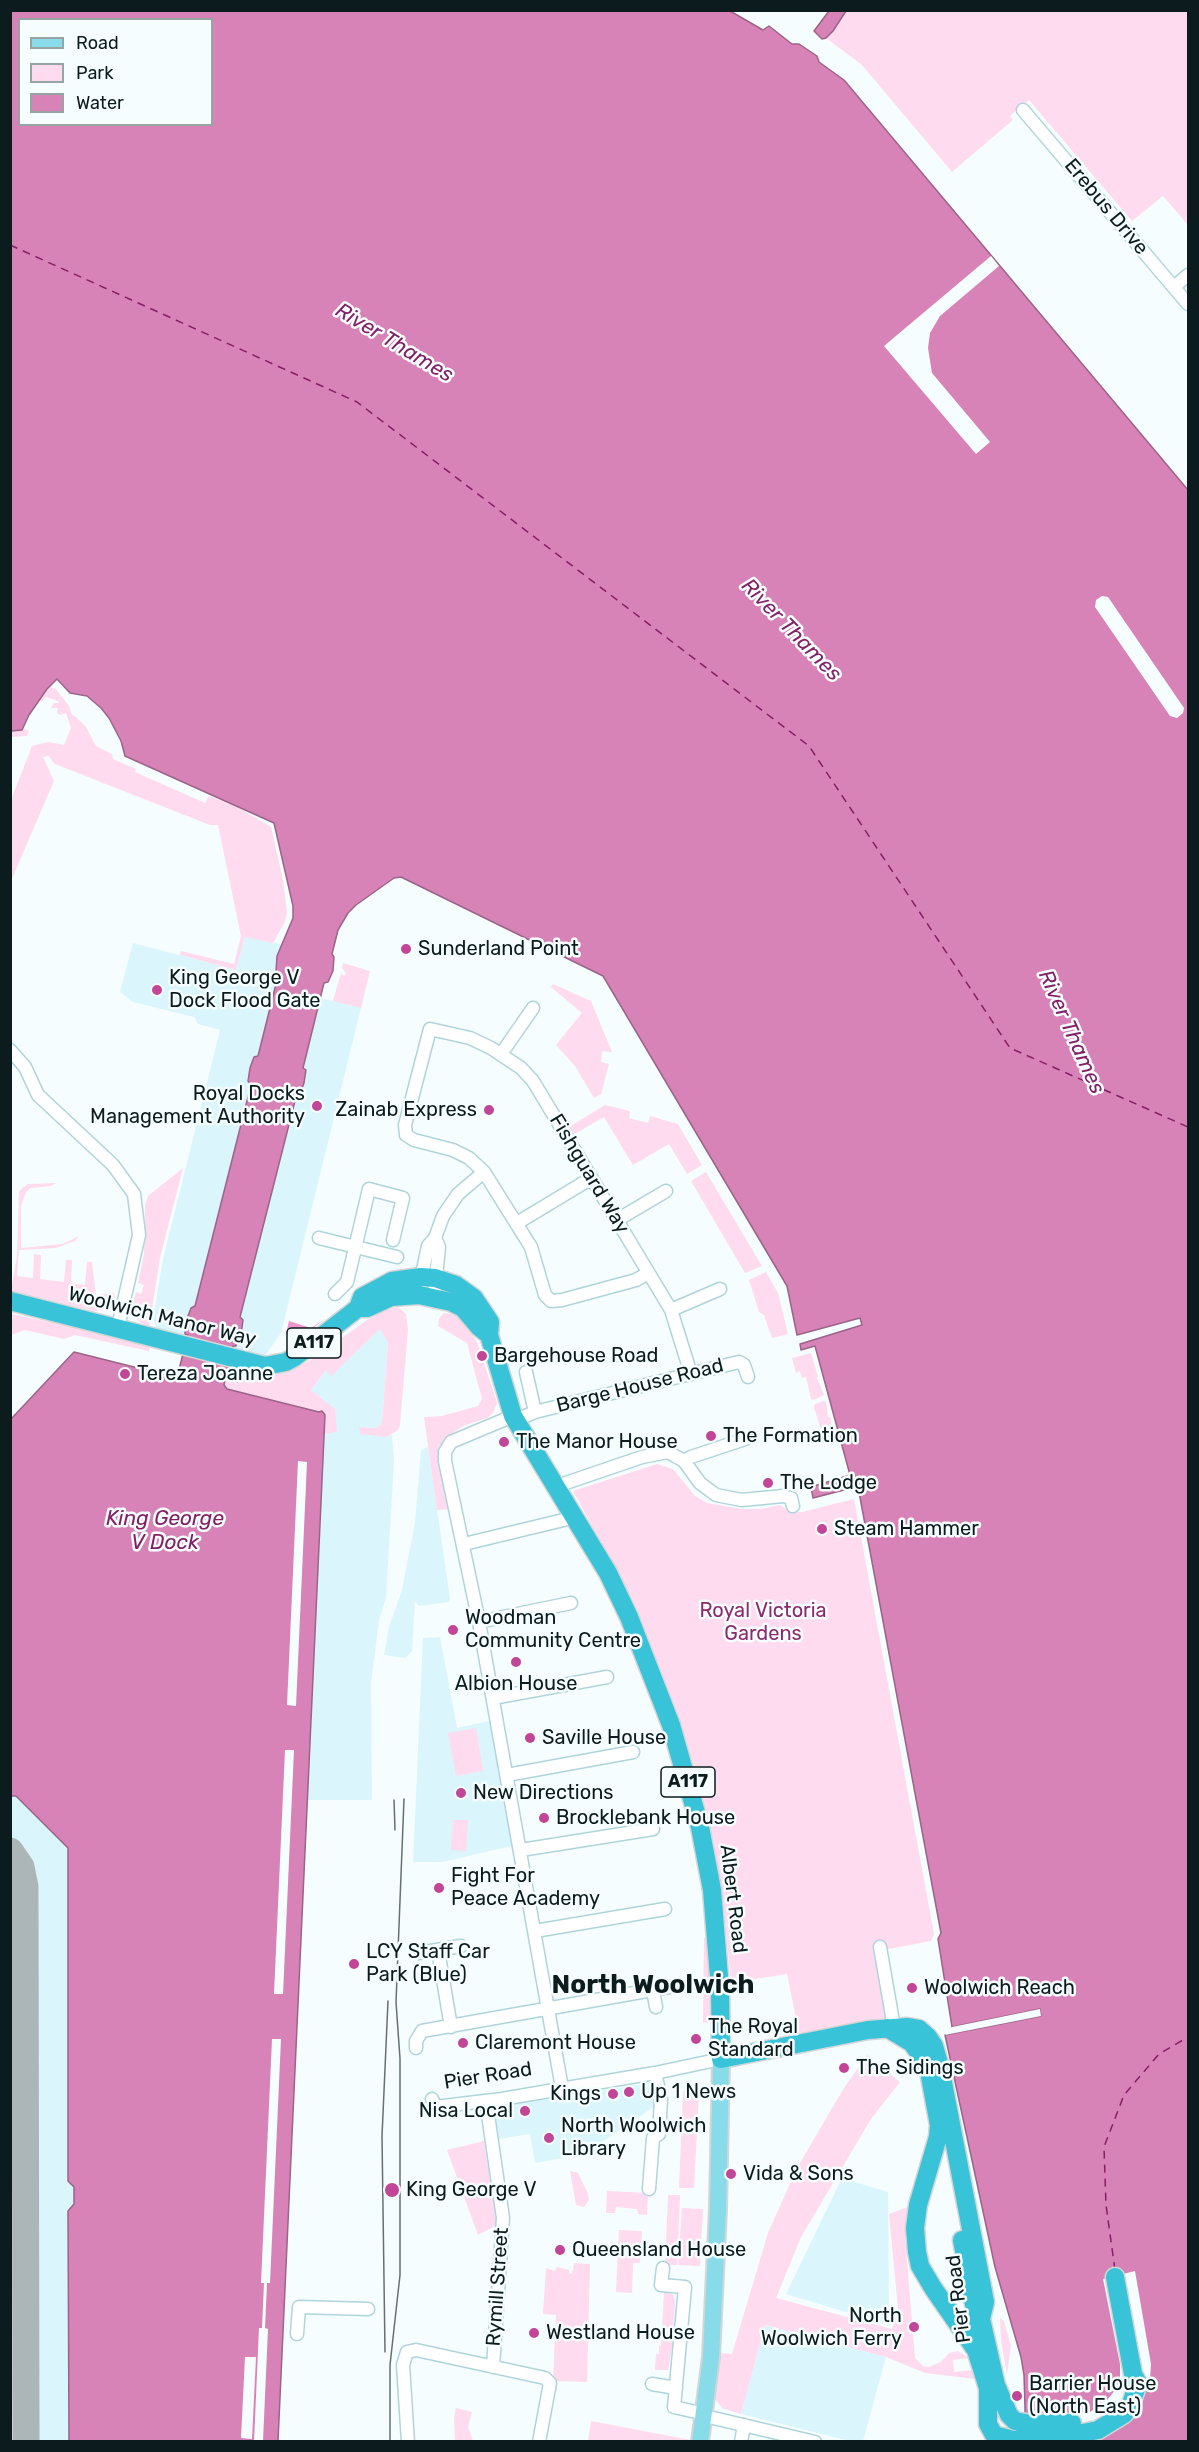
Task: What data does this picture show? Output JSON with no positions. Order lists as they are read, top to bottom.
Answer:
{
  "streets": {
    "highway": [
      "Woolwich Manor Way",
      "A117",
      "Albert Road",
      "Pier Road"
    ],
    "street": [
      "Erebus Drive",
      "Fishguard Way",
      "Barge House Road",
      "Rymill Street"
    ]
  },
  "crossings": [
    ["Fishguard Way", "Barge House Road"],
    ["Woolwich Manor Way", "Albert Road"],
    ["Barge House Road", "Albert Road"],
    ["Albert Road", "Pier Road"],
    ["Pier Road", "Rymill Street"]
  ],
  "districts": ["North Woolwich"],
  "water": ["River Thames", "King George V Dock"],
  "parks": ["Royal Victoria Gardens"],
  "places": [
    "Sunderland Point",
    "King George V Dock Flood Gate",
    "Royal Docks Management Authority",
    "Zainab Express",
    "Bargehouse Road",
    "Tereza Joanne",
    "The Formation",
    "The Manor House",
    "The Lodge",
    "Steam Hammer",
    "Woodman Community Centre",
    "Albion House",
    "Saville House",
    "New Directions",
    "Brocklebank House",
    "Fight For Peace Academy",
    "LCY Staff Car Park (Blue)",
    "Woolwich Reach",
    "The Royal Standard",
    "Claremont House",
    "The Sidings",
    "Up 1 News",
    "Kings",
    "Nisa Local",
    "North Woolwich Library",
    "Vida & Sons",
    "King George V",
    "Queensland House",
    "North Woolwich Ferry",
    "Westland House",
    "Barrier House (North East)"
  ],
  "legend": ["Road", "Park", "Water"]
}
